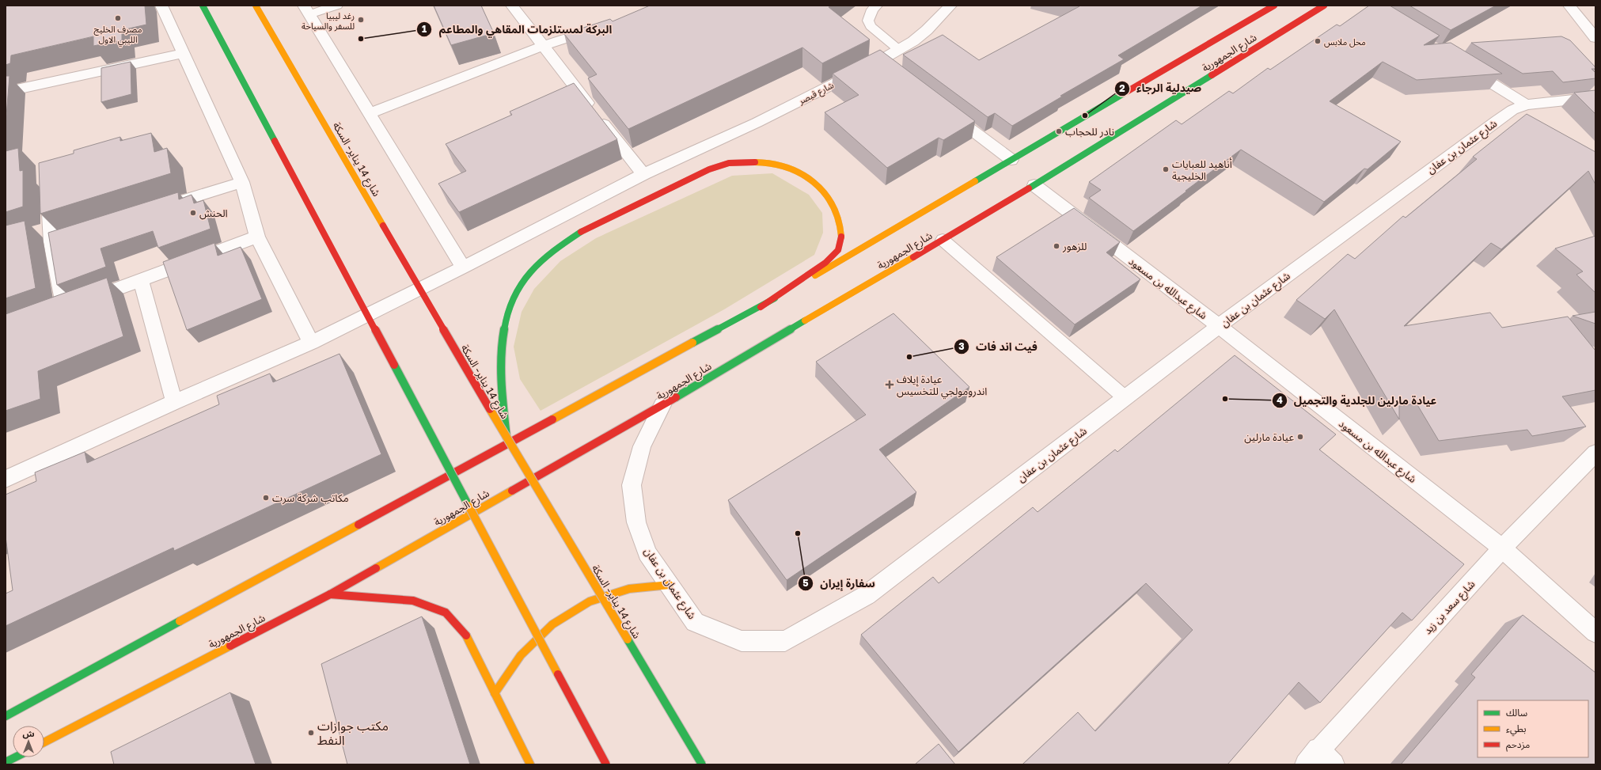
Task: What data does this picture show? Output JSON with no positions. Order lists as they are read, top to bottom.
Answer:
{
  "streets": {
    "main road": ["شارع الجمهورية", "شارع 14 يناير- السكة"],
    "street": [
      "شارع قيصر",
      "شارع عثمان بن عفان",
      "شارع عبدالله بن مسعود",
      "شارع سعد بن زيد"
    ]
  },
  "crossings": [
    ["شارع الجمهورية", "شارع عثمان بن عفان"],
    ["شارع الجمهورية", "شارع عبدالله بن مسعود"],
    ["شارع عثمان بن عفان", "شارع عبدالله بن مسعود"],
    ["شارع عبدالله بن مسعود", "شارع سعد بن زيد"]
  ],
  "places": {
    "other": [
      "مصرف الخليج الليبي الاول",
      "رغد ليبيا للسفر والسياحة",
      "البركة لمستلزمات المقاهي والمطاعم",
      "محل ملابس",
      "صيدلية الرجاء",
      "نادر للحجاب",
      "أناهيد للعبايات الخليجية",
      "الحنش",
      "للزهور",
      "فيت اند فات",
      "عيادة مارلين للجلدية والتجميل",
      "عيادة مارلين",
      "مكاتب شركة سرت",
      "سفارة إيران",
      "مكتب جوازات النفط"
    ],
    "health": ["عيادة إيلاف اندرومولجي للتخسيس"]
  },
  "legend": ["سالك", "بطيء", "مزدحم"],
  "north": "top"
}
